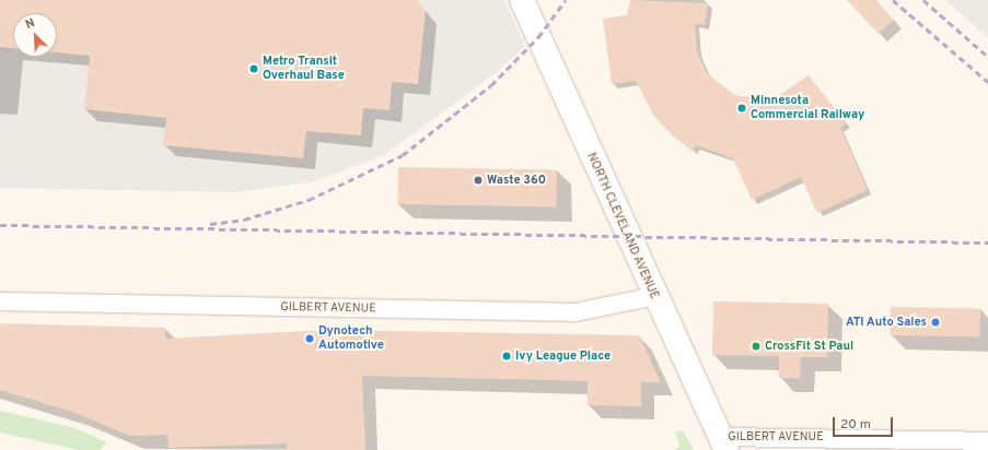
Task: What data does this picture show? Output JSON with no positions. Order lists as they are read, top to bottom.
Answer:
{
  "streets": {
    "street": ["NORTH CLEVELAND AVENUE", "GILBERT AVENUE"]
  },
  "crossings": [
    ["NORTH CLEVELAND AVENUE", "GILBERT AVENUE"]
  ],
  "places": [
    "Metro Transit Overhaul Base",
    "Minnesota Commercial Railway",
    "Waste 360",
    "ATI Auto Sales",
    "Dynotech Automotive",
    "CrossFit St Paul",
    "Ivy League Place"
  ],
  "scale_bar": "20 m",
  "north": "top left"
}
